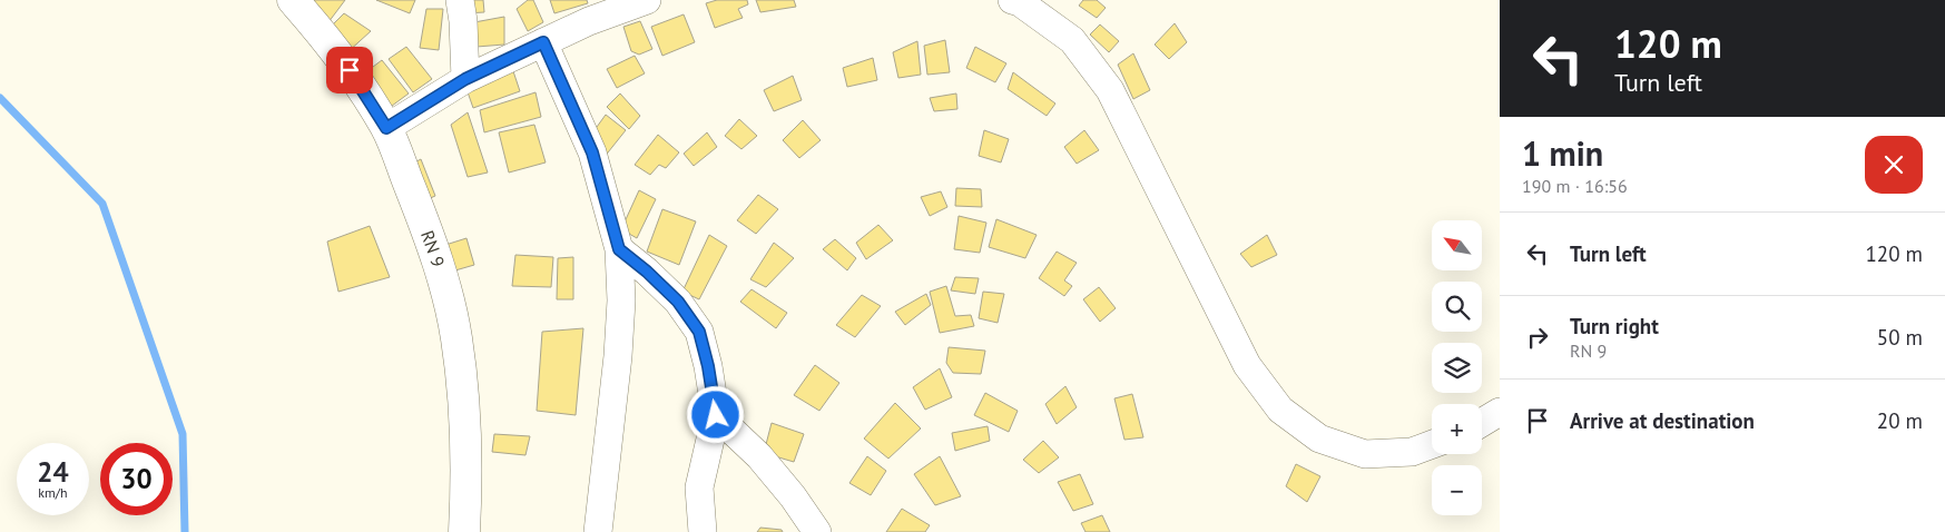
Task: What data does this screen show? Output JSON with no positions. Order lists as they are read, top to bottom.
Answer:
{
  "streets": {
    "main road": ["RN 9"]
  },
  "north": "top left",
  "page": {
    "turn": ["120 m", "Turn left"],
    "heading": ["1 min", "190 m · 16:56"],
    "list": [
      {
        "name": "Turn left",
        "value": "120 m"
      },
      {
        "name": "Turn right",
        "note": "RN 9",
        "value": "50 m"
      },
      {
        "name": "Arrive at destination",
        "value": "20 m"
      }
    ],
    "map_buttons": ["+", "−"],
    "speed": "24 km/h",
    "limit": "30"
  }
}
